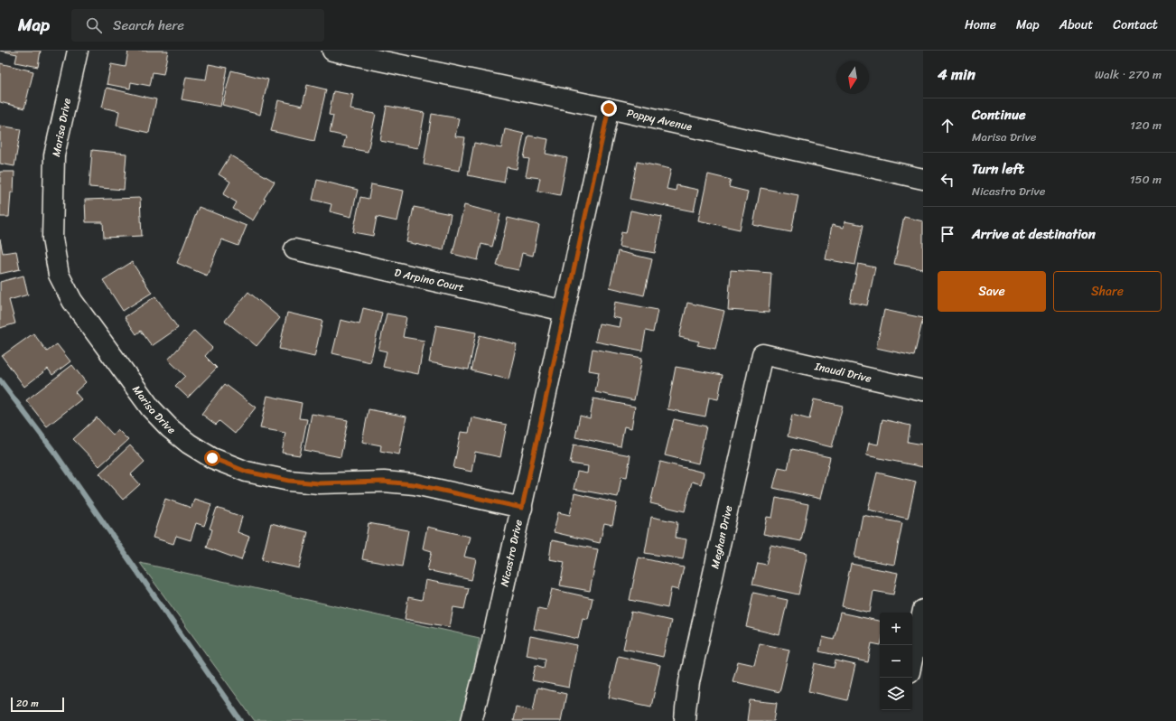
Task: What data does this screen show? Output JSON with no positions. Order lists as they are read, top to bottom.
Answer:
{
  "streets": {
    "street": [
      "Poppy Avenue",
      "Marisa Drive",
      "D Arpino Court",
      "Inaudi Drive",
      "Meghan Drive",
      "Nicastro Drive"
    ]
  },
  "crossings": [
    ["Poppy Avenue", "Nicastro Drive"],
    ["Marisa Drive", "Nicastro Drive"],
    ["D Arpino Court", "Nicastro Drive"],
    ["Inaudi Drive", "Meghan Drive"]
  ],
  "scale_bar": "20 m",
  "north": "bottom",
  "page": {
    "header": "Map",
    "search": "Search here",
    "nav": [
      "Home",
      "Map",
      "About",
      "Contact"
    ],
    "heading": ["4 min", "Walk · 270 m"],
    "list": [
      ["Continue", "Marisa Drive", "120 m"],
      ["Turn left", "Nicastro Drive", "150 m"],
      "Arrive at destination"
    ],
    "buttons": ["Save", "Share"],
    "map_buttons": ["+", "−"],
    "scale": "20 m"
  }
}
